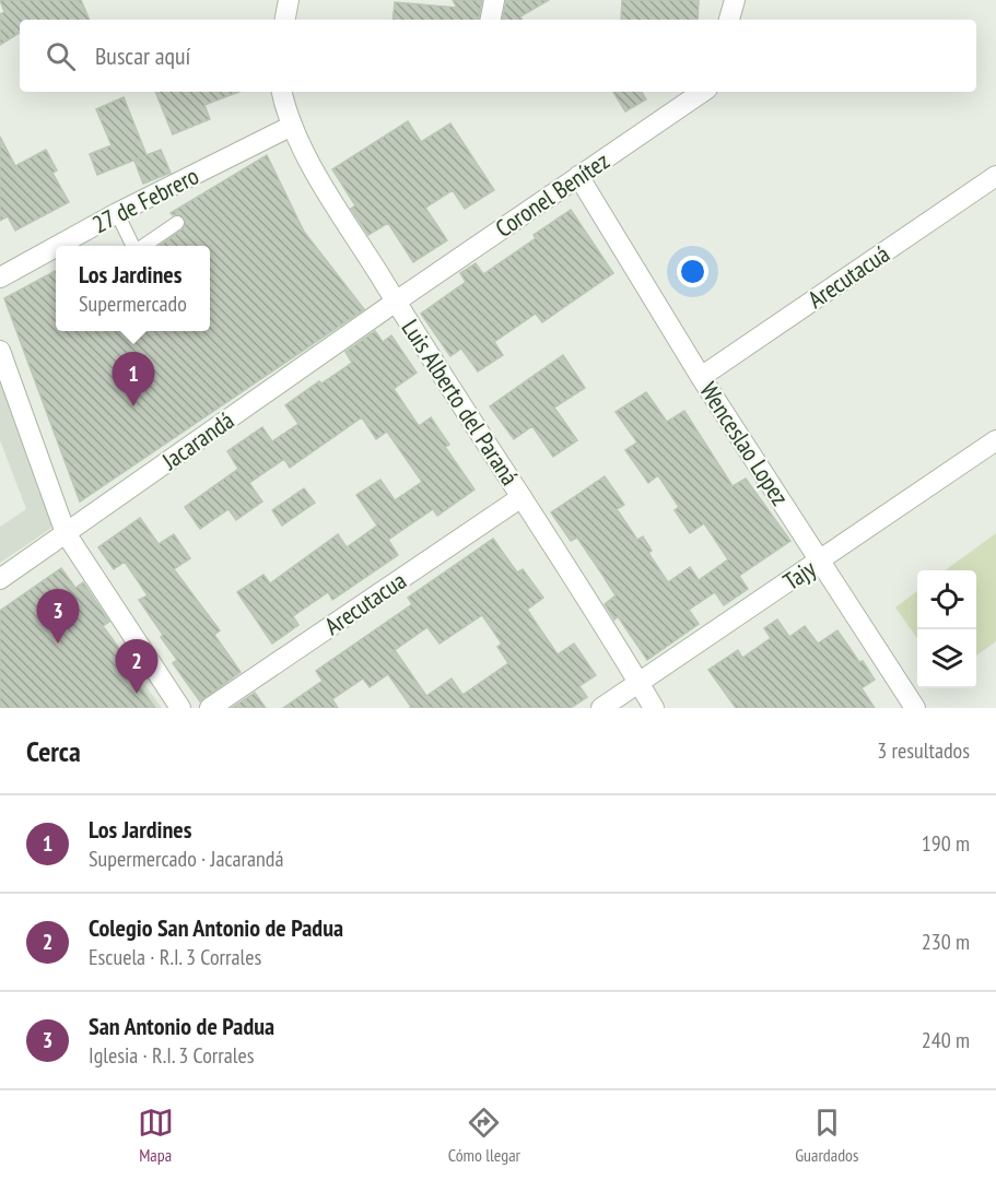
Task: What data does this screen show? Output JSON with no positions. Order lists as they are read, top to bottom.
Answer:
{
  "streets": {
    "street": [
      "Coronel Benítez",
      "27 de Febrero",
      "Arecutacuá",
      "Luis Alberto del Paraná",
      "Jacarandá",
      "Wenceslao Lopez",
      "Tajy",
      "Arecutacua"
    ]
  },
  "crossings": [
    ["Coronel Benítez", "Luis Alberto del Paraná"],
    ["Coronel Benítez", "Jacarandá"],
    ["Coronel Benítez", "Wenceslao Lopez"],
    ["27 de Febrero", "Luis Alberto del Paraná"],
    ["Arecutacuá", "Wenceslao Lopez"],
    ["Luis Alberto del Paraná", "Jacarandá"],
    ["Luis Alberto del Paraná", "Tajy"],
    ["Luis Alberto del Paraná", "Arecutacua"],
    ["Wenceslao Lopez", "Tajy"]
  ],
  "page": {
    "search": "Buscar aquí",
    "popup": ["Los Jardines", "Supermercado"],
    "pins": ["1", "3", "2"],
    "heading": ["Cerca", "3 resultados"],
    "list": [
      {
        "mark": "1",
        "name": "Los Jardines",
        "note": "Supermercado · Jacarandá",
        "value": "190 m"
      },
      {
        "mark": "2",
        "name": "Colegio San Antonio de Padua",
        "note": "Escuela · R.I. 3 Corrales",
        "value": "230 m"
      },
      {
        "mark": "3",
        "name": "San Antonio de Padua",
        "note": "Iglesia · R.I. 3 Corrales",
        "value": "240 m"
      }
    ],
    "nav": ["Mapa", "Cómo llegar", "Guardados"]
  }
}
